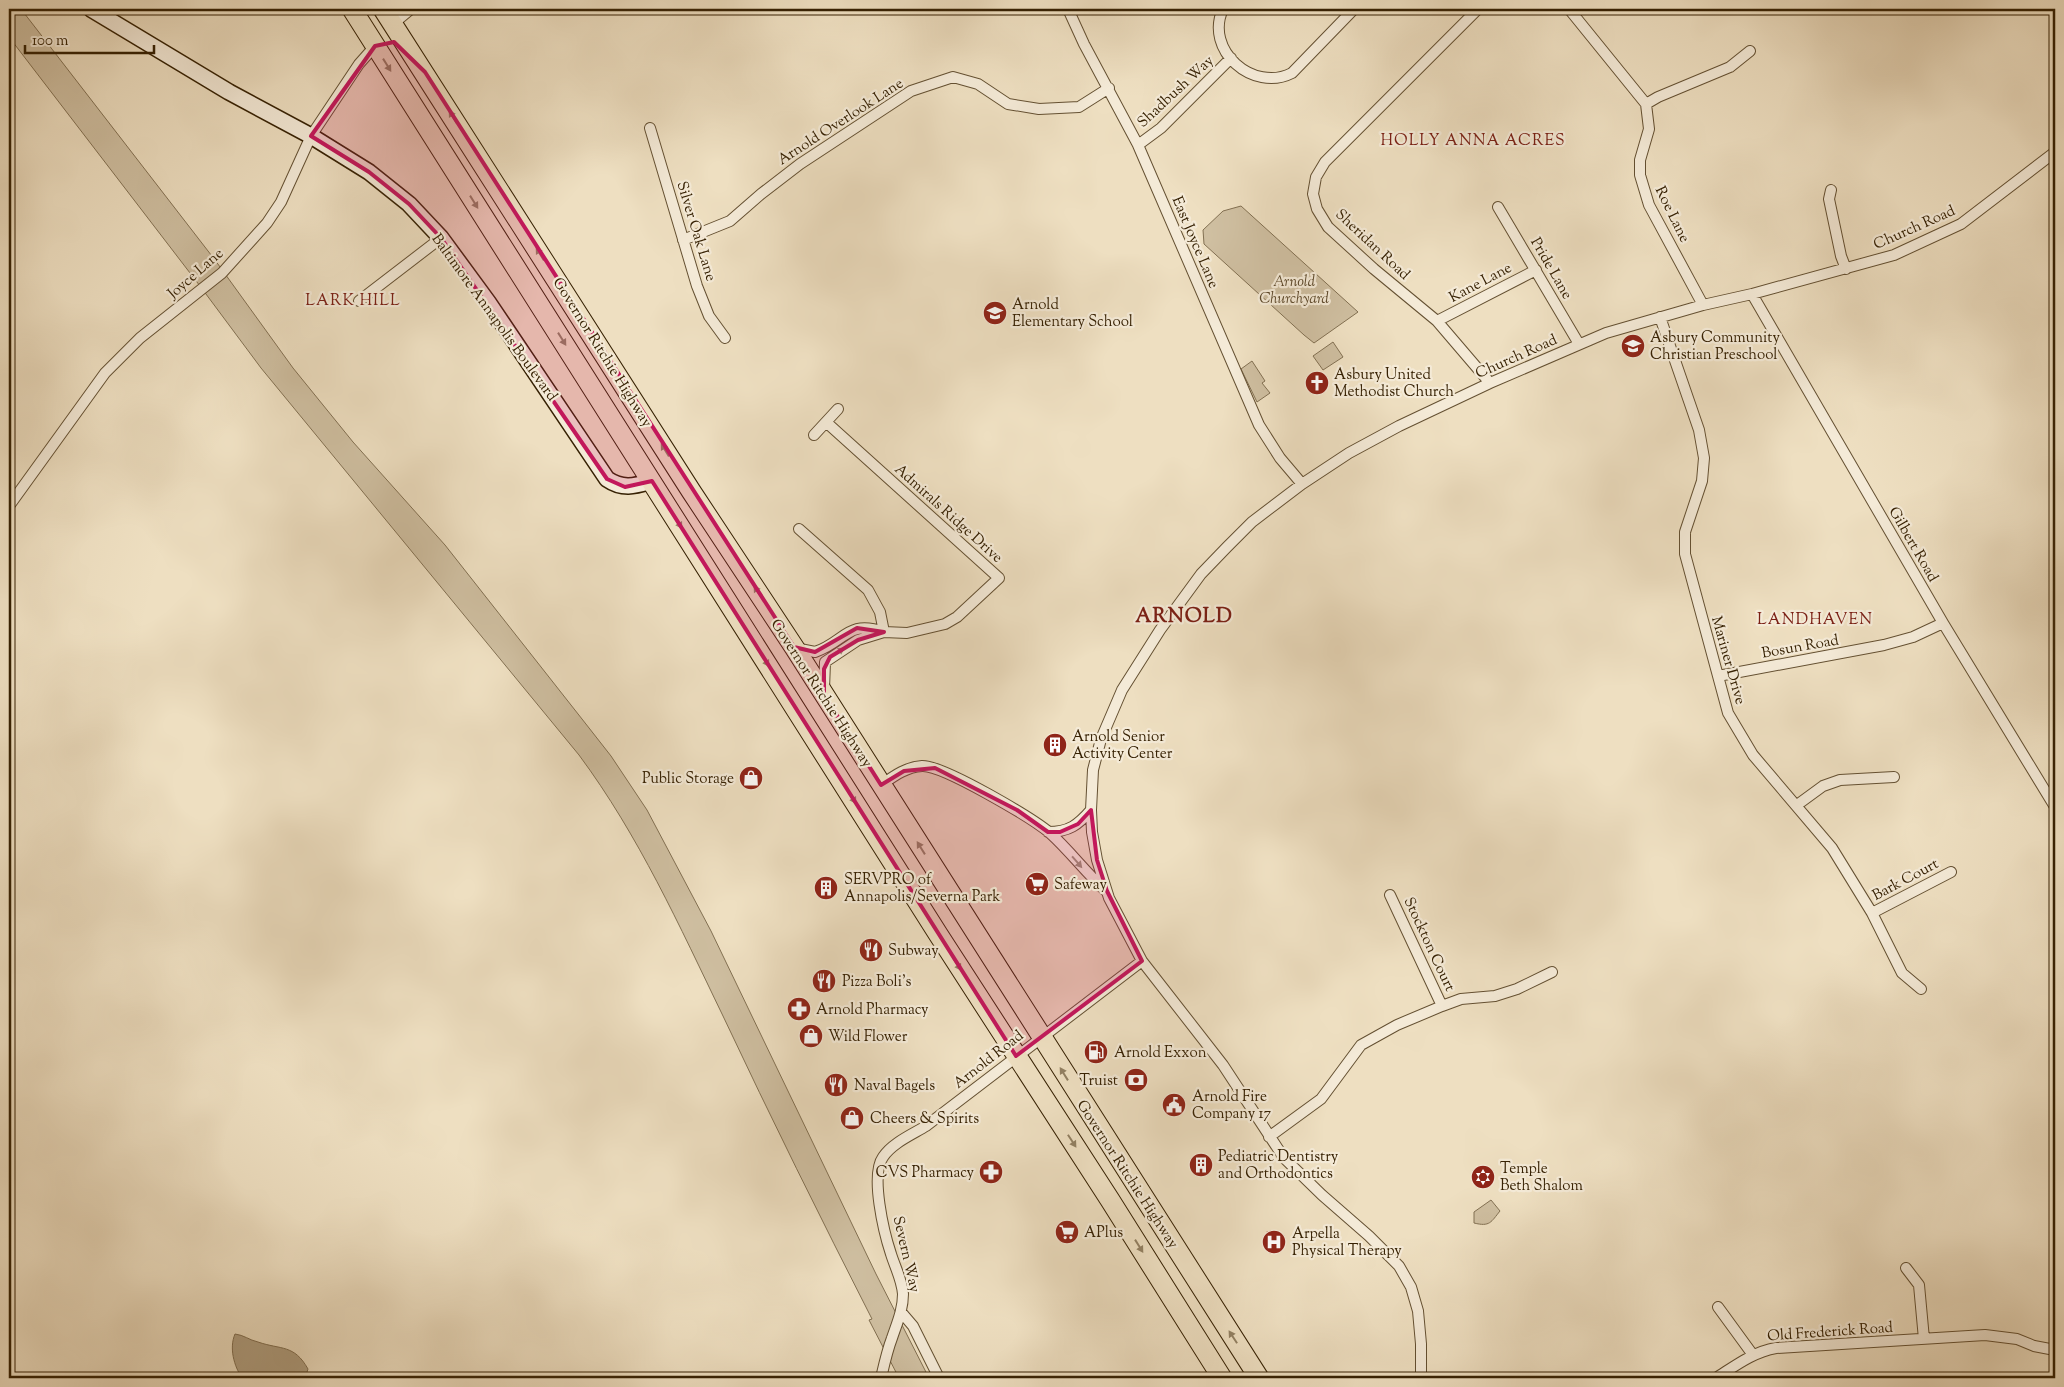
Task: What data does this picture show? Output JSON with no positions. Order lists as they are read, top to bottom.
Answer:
{
  "streets": {
    "highway": ["Governor Ritchie Highway"],
    "street": [
      "Shadbush Way",
      "Arnold Overlook Lane",
      "Roe Lane",
      "Church Road",
      "Silver Oak Lane",
      "East Joyce Lane",
      "Sheridan Road",
      "Pride Lane",
      "Joyce Lane",
      "Kane Lane",
      "Baltimore Annapolis Boulevard",
      "Admirals Ridge Drive",
      "Gilbert Road",
      "Bosun Road",
      "Mariner Drive",
      "Bark Court",
      "Stockton Court",
      "Arnold Road",
      "Severn Way",
      "Old Frederick Road"
    ]
  },
  "crossings": [
    ["Shadbush Way", "East Joyce Lane"],
    ["Arnold Overlook Lane", "Silver Oak Lane"],
    ["Arnold Overlook Lane", "East Joyce Lane"],
    ["Roe Lane", "Church Road"],
    ["Church Road", "East Joyce Lane"],
    ["Church Road", "Sheridan Road"],
    ["Church Road", "Pride Lane"],
    ["Church Road", "Gilbert Road"],
    ["Church Road", "Mariner Drive"],
    ["Sheridan Road", "Kane Lane"],
    ["Pride Lane", "Kane Lane"],
    ["Joyce Lane", "Baltimore Annapolis Boulevard"],
    ["Joyce Lane", "Governor Ritchie Highway"],
    ["Baltimore Annapolis Boulevard", "Governor Ritchie Highway"],
    ["Governor Ritchie Highway", "Admirals Ridge Drive"],
    ["Governor Ritchie Highway", "Arnold Road"],
    ["Gilbert Road", "Bosun Road"],
    ["Bosun Road", "Mariner Drive"],
    ["Mariner Drive", "Bark Court"],
    ["Arnold Road", "Severn Way"]
  ],
  "districts": [
    "HOLLY ANNA ACRES",
    "LARK HILL",
    "ARNOLD",
    "LANDHAVEN"
  ],
  "parks": ["Arnold Churchyard"],
  "places": {
    "school or university": ["Arnold Elementary School", "Asbury Community Christian Preschool"],
    "church": ["Asbury United Methodist Church"],
    "building": ["Arnold Senior Activity Center", "SERVPRO of Annapolis/Severna Park", "Pediatric Dentistry and Orthodontics"],
    "shop": ["Public Storage", "Wild Flower", "Cheers & Spirits"],
    "supermarket": ["Safeway", "APlus"],
    "restaurant": ["Subway", "Pizza Boli's", "Naval Bagels"],
    "pharmacy": ["Arnold Pharmacy", "CVS Pharmacy"],
    "fuel station": ["Arnold Exxon"],
    "bank": ["Truist"],
    "public building": ["Arnold Fire Company 17"],
    "synagogue": ["Temple Beth Shalom"],
    "hospital": ["Arpella Physical Therapy"]
  },
  "scale_bar": "100 m"
}
